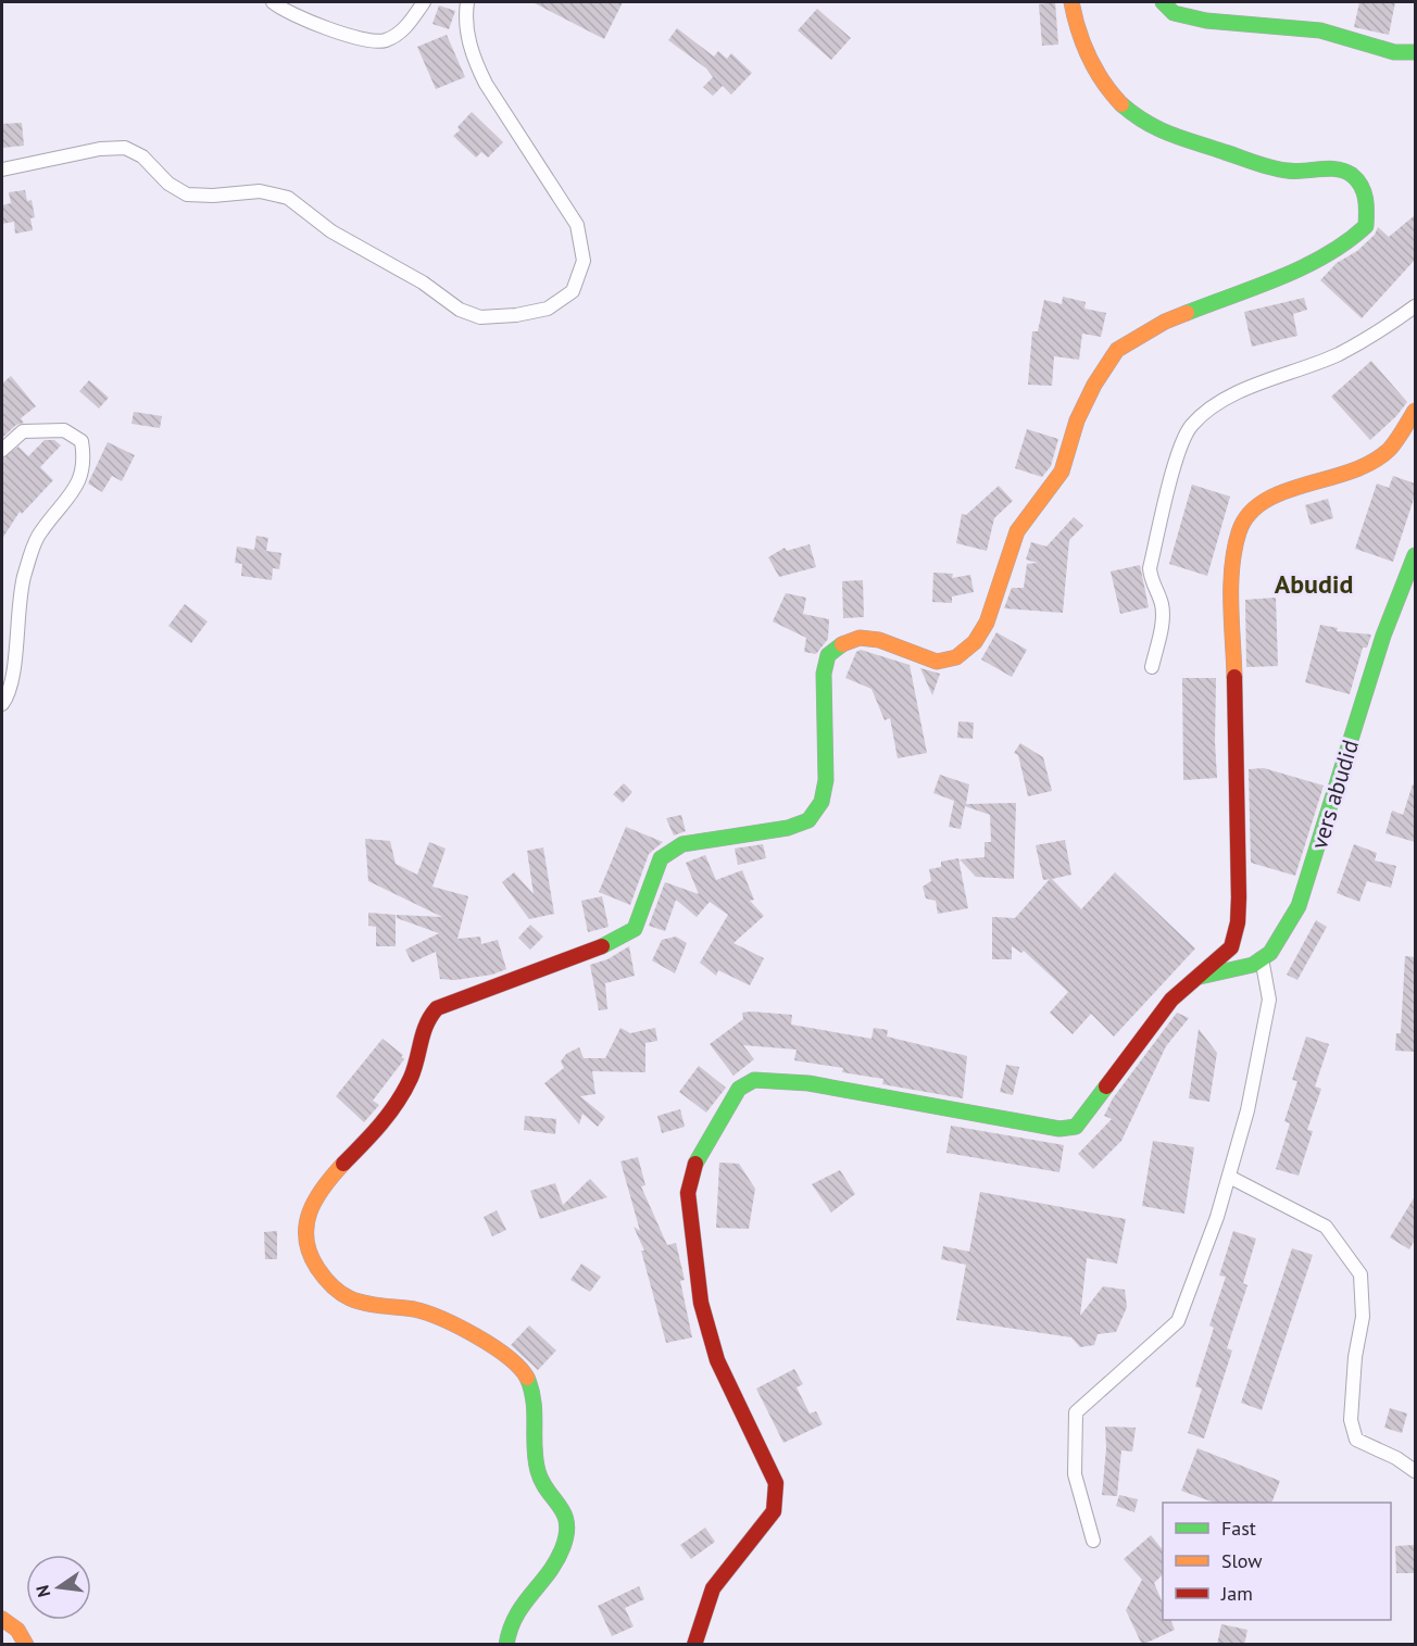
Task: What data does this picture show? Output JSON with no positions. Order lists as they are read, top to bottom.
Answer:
{
  "streets": {
    "street": ["vers abudid"]
  },
  "districts": ["Abudid"],
  "legend": ["Fast", "Slow", "Jam"],
  "north": "left"
}
